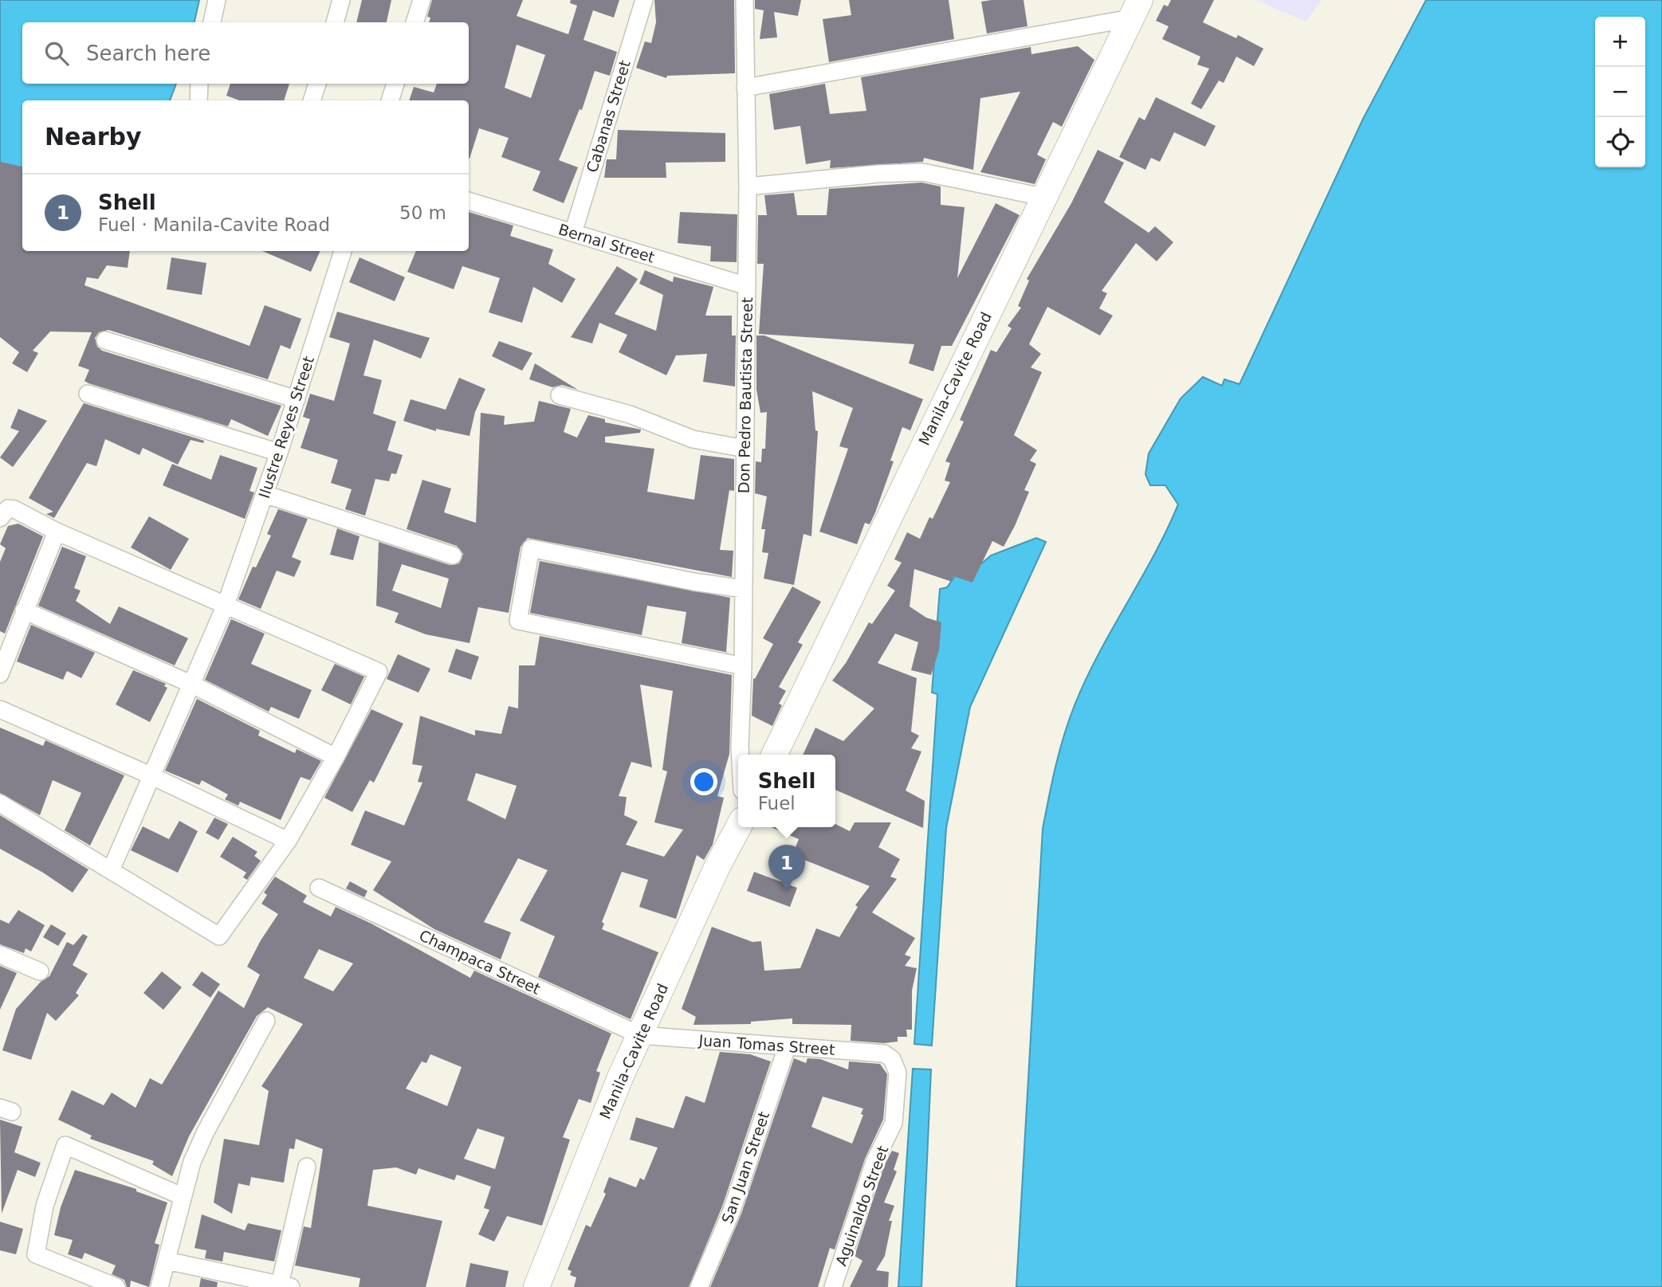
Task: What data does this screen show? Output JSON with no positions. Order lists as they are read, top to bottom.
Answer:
{
  "streets": {
    "main road": ["Manila-Cavite Road"],
    "street": [
      "Cabanas Street",
      "Bernal Street",
      "Don Pedro Bautista Street",
      "Ilustre Reyes Street",
      "Champaca Street",
      "Juan Tomas Street",
      "San Juan Street",
      "Aguinaldo Street"
    ]
  },
  "crossings": [
    ["Cabanas Street", "Bernal Street"],
    ["Bernal Street", "Don Pedro Bautista Street"],
    ["Manila-Cavite Road", "Champaca Street"],
    ["Manila-Cavite Road", "Juan Tomas Street"],
    ["Champaca Street", "Juan Tomas Street"],
    ["Juan Tomas Street", "San Juan Street"],
    ["Juan Tomas Street", "Aguinaldo Street"]
  ],
  "page": {
    "map_buttons": ["+", "−"],
    "search": "Search here",
    "heading": "Nearby",
    "list": [
      {
        "mark": "1",
        "name": "Shell",
        "note": "Fuel · Manila-Cavite Road",
        "value": "50 m"
      }
    ],
    "popup": ["Shell", "Fuel"],
    "pins": "1"
  }
}
